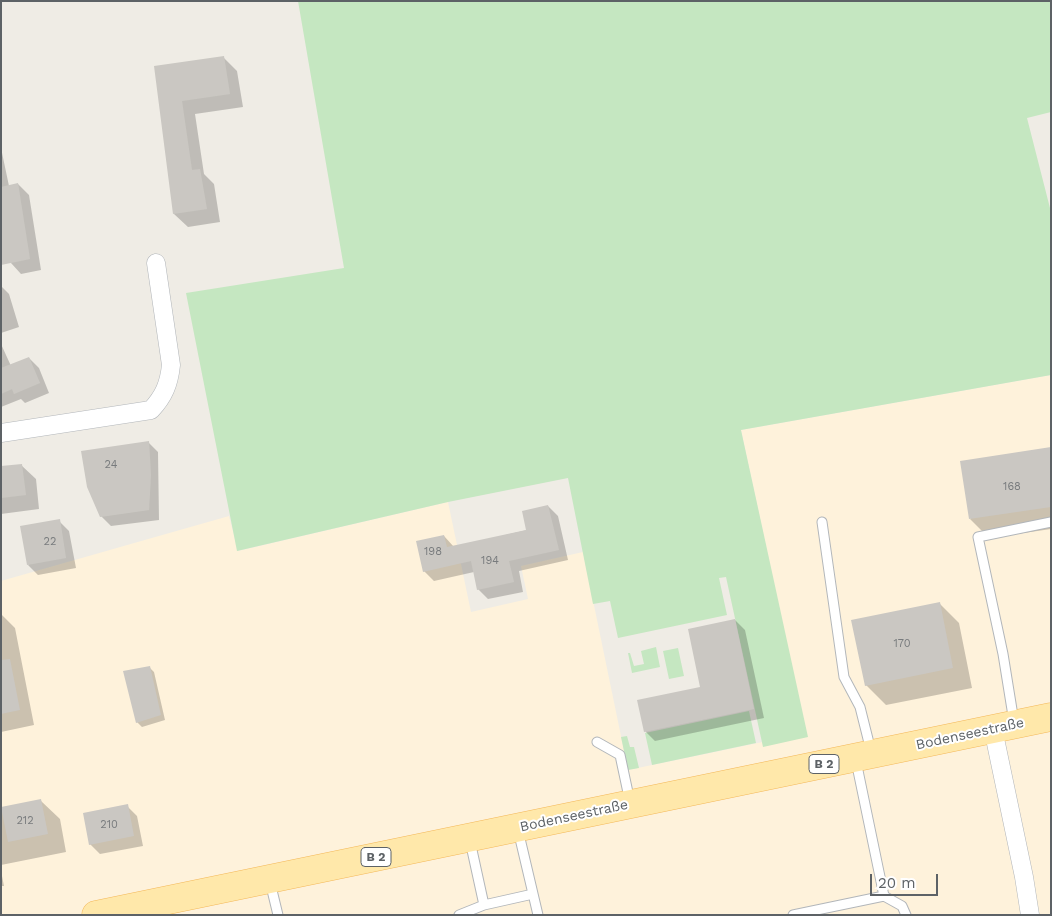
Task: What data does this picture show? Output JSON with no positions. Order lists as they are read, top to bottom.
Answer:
{
  "streets": {
    "main road": ["Bodenseestraße", "B 2"]
  },
  "house_numbers": [
    "24",
    "168",
    "22",
    "198",
    "194",
    "170",
    "212",
    "210"
  ],
  "scale_bar": "20 m"
}
